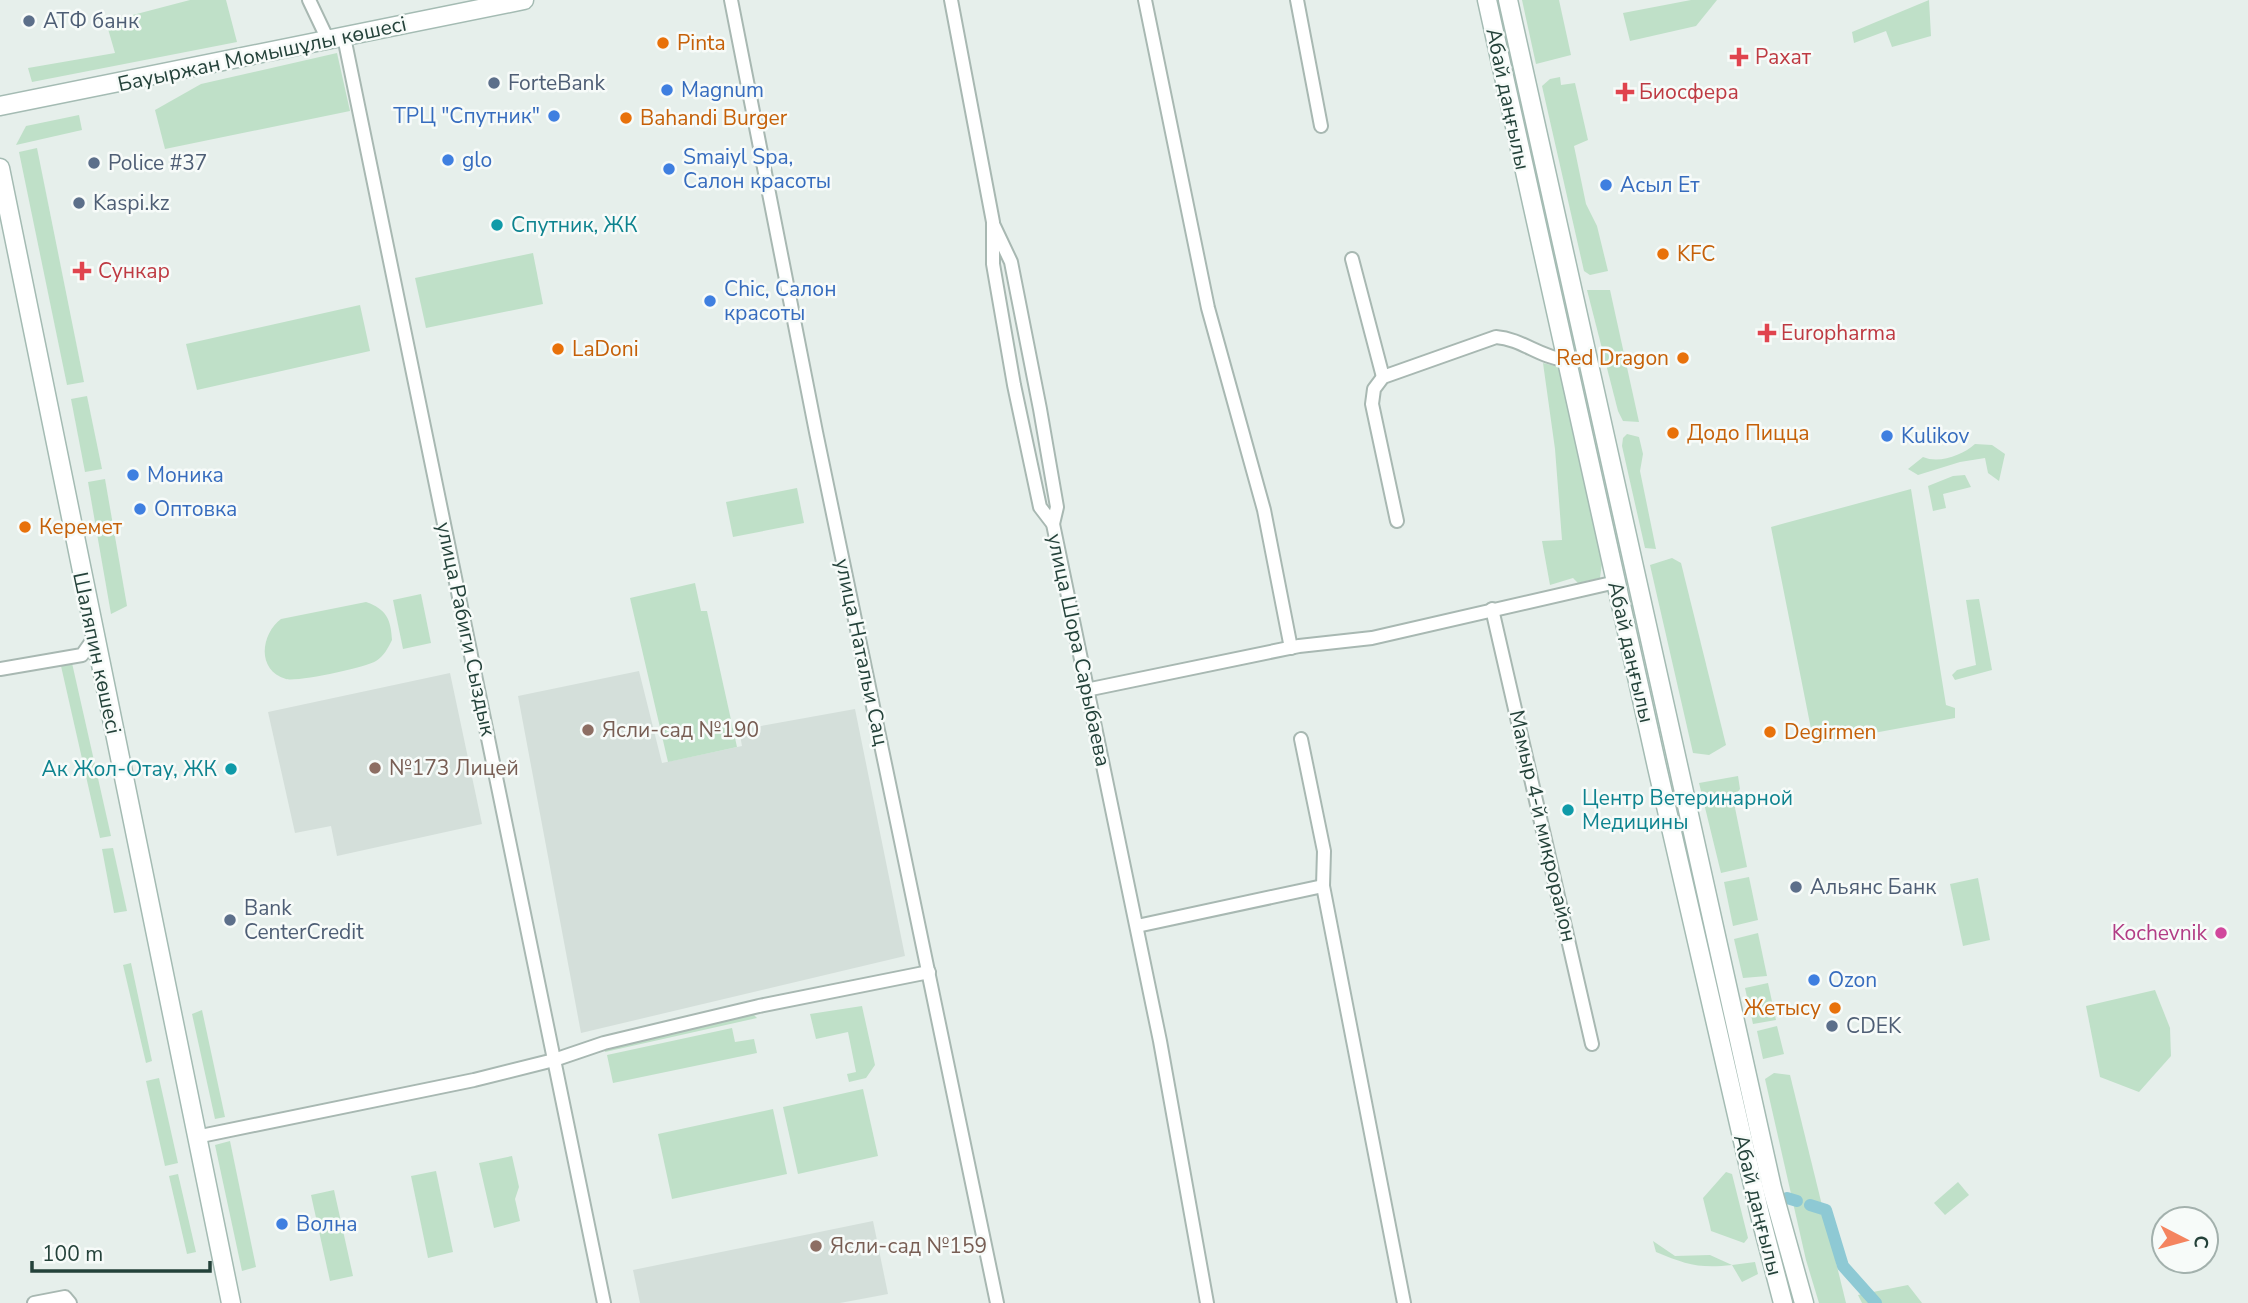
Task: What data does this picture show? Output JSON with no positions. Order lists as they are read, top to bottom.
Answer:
{
  "streets": {
    "main road": ["Бауыржан Момышұлы көшесі", "Абай даңғылы", "Шаляпин көшесі"],
    "street": [
      "улица Рабиги Сыздык",
      "улица Шора Сарыбаева",
      "улица Натальи Сац",
      "Мамыр 4-й микрорайон"
    ]
  },
  "crossings": [
    ["Бауыржан Момышұлы көшесі", "улица Рабиги Сыздык"]
  ],
  "places": {
    "other": [
      "АТФ банк",
      "Pinta",
      "ForteBank",
      "Magnum",
      "ТРЦ \"Спутник\"",
      "Bahandi Burger",
      "glo",
      "Police #37",
      "Smaiyl Spa, Салон красоты",
      "Асыл Ет",
      "Kaspi.kz",
      "Спутник, ЖК",
      "KFC",
      "Chic, Салон красоты",
      "LaDoni",
      "Red Dragon",
      "Додо Пицца",
      "Kulikov",
      "Моника",
      "Оптовка",
      "Керемет",
      "Ясли-сад №190",
      "Degirmen",
      "№173 Лицей",
      "Ак Жол-Отау, ЖК",
      "Центр Ветеринарной Медицины",
      "Альянс Банк",
      "Bank CenterCredit",
      "Kochevnik",
      "Ozon",
      "Жетысу",
      "CDEK",
      "Волна",
      "Ясли-сад №159"
    ],
    "health": [
      "Рахат",
      "Биосфера",
      "Сункар",
      "Europharma"
    ]
  },
  "scale_bar": "100 m",
  "north": "right"
}
